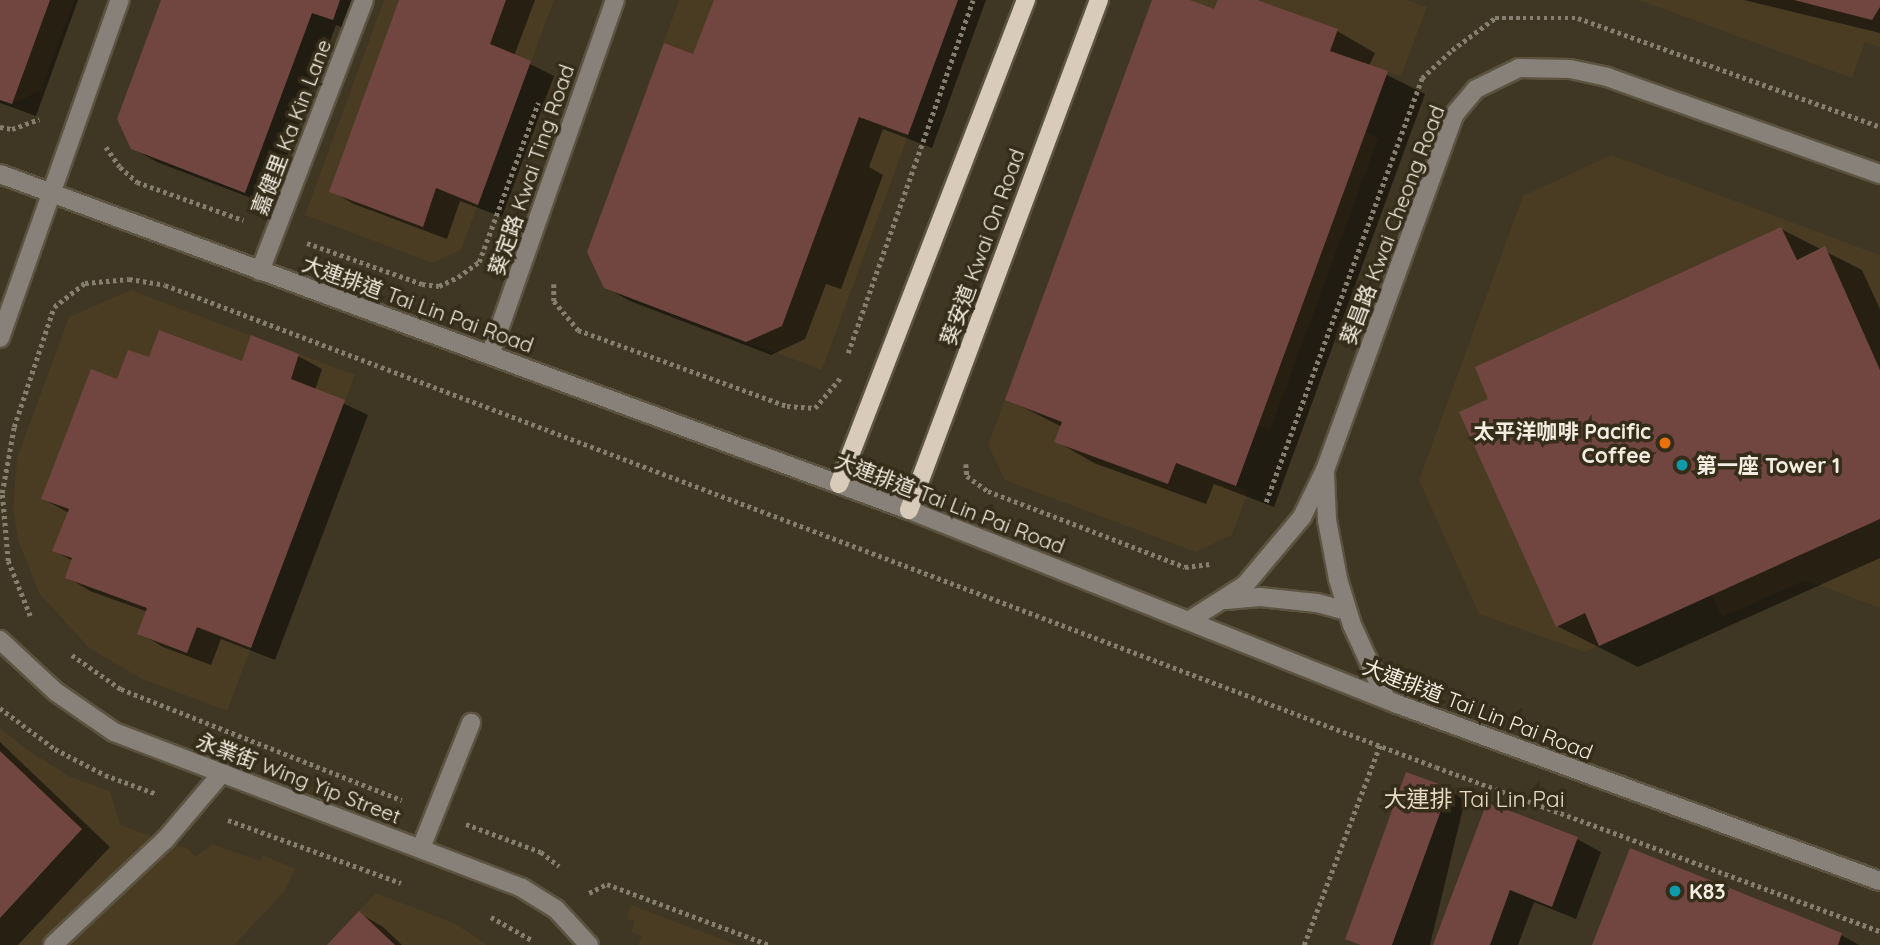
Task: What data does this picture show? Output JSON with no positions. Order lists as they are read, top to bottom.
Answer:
{
  "streets": {
    "main road": ["葵安道 Kwai On Road"],
    "street": [
      "嘉健里 Ka Kin Lane",
      "葵定路 Kwai Ting Road",
      "葵昌路 Kwai Cheong Road",
      "大連排道 Tai Lin Pai Road",
      "永業街 Wing Yip Street"
    ]
  },
  "crossings": [
    ["嘉健里 Ka Kin Lane", "大連排道 Tai Lin Pai Road"],
    ["葵定路 Kwai Ting Road", "大連排道 Tai Lin Pai Road"],
    ["葵昌路 Kwai Cheong Road", "大連排道 Tai Lin Pai Road"],
    ["葵安道 Kwai On Road", "大連排道 Tai Lin Pai Road"]
  ],
  "districts": ["大連排 Tai Lin Pai"],
  "places": ["太平洋咖啡 Pacific Coffee", "第一座 Tower 1", "K83"]
}
